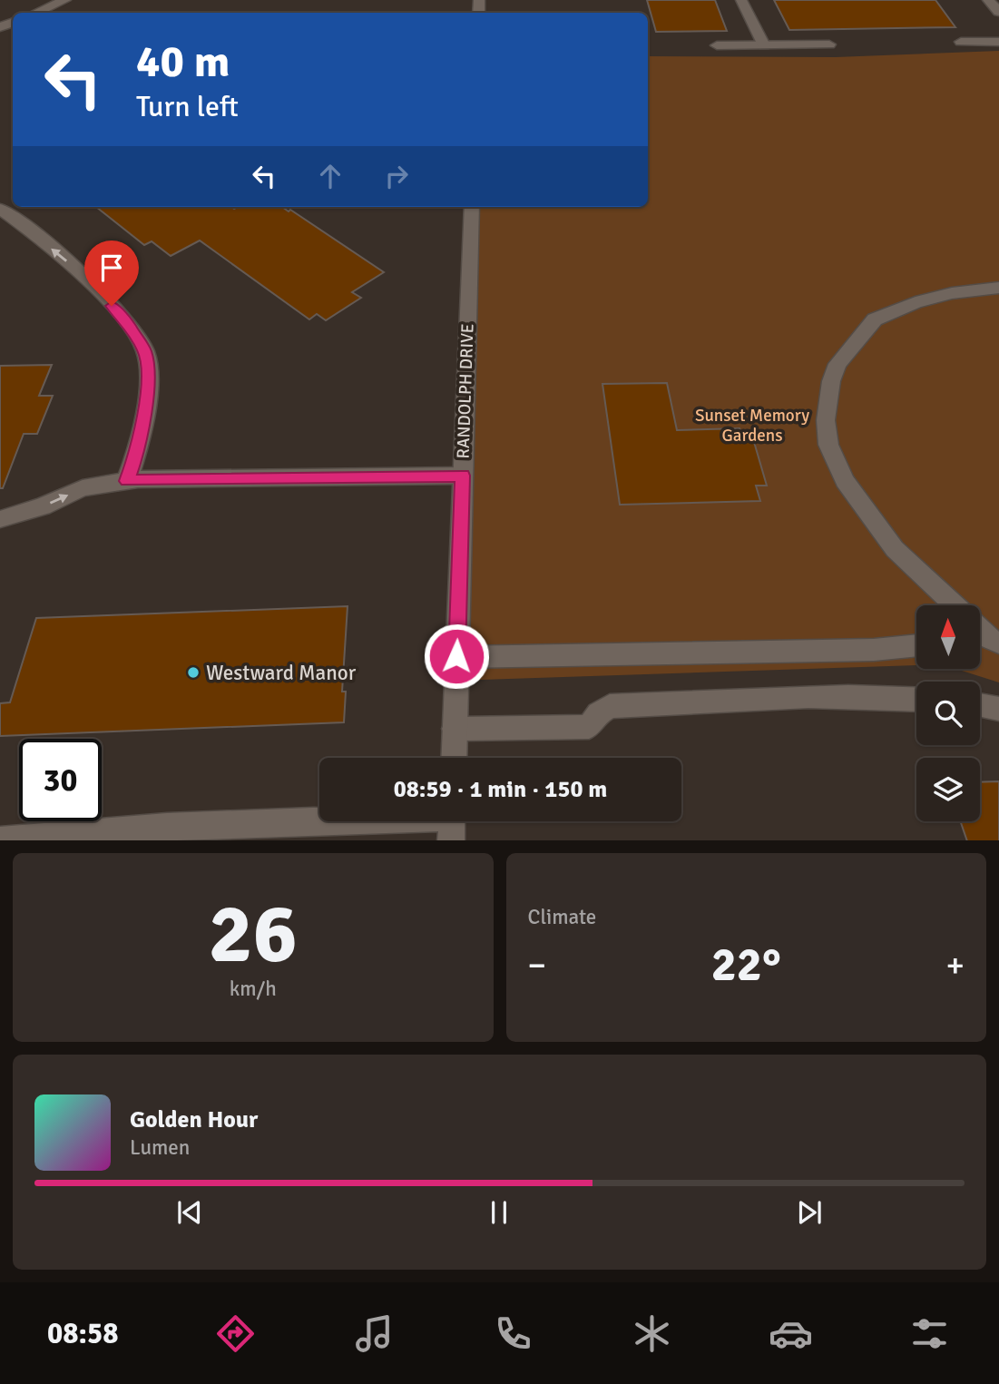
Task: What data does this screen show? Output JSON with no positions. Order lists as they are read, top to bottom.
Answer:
{
  "streets": {
    "street": ["RANDOLPH DRIVE"]
  },
  "parks": ["Sunset Memory Gardens"],
  "places": ["Westward Manor"],
  "north": "top",
  "page": {
    "turn": ["40 m", "Turn left"],
    "limit": "30",
    "trip": "08:59 · 1 min · 150 m",
    "tile": [
      ["26", "km/h"],
      "Climate"
    ],
    "heat": ["−", "22°", "+"],
    "song": ["Golden Hour", "Lumen"],
    "tabs": "08:58"
  }
}
